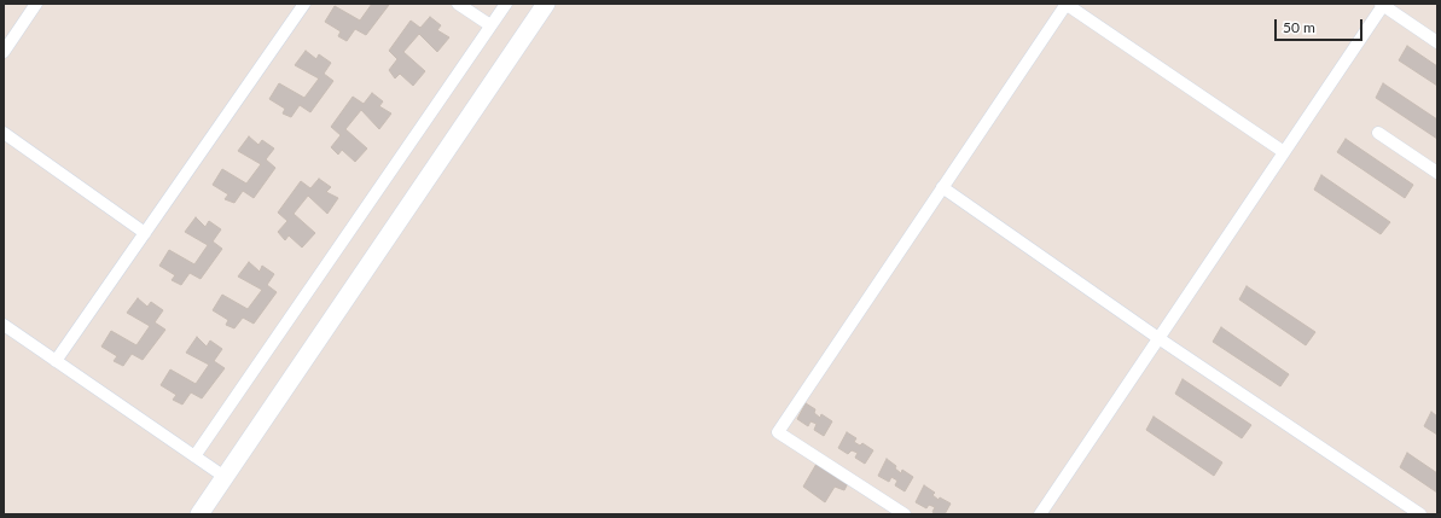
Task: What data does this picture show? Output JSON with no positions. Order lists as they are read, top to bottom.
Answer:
{
  "scale_bar": "50 m"
}
